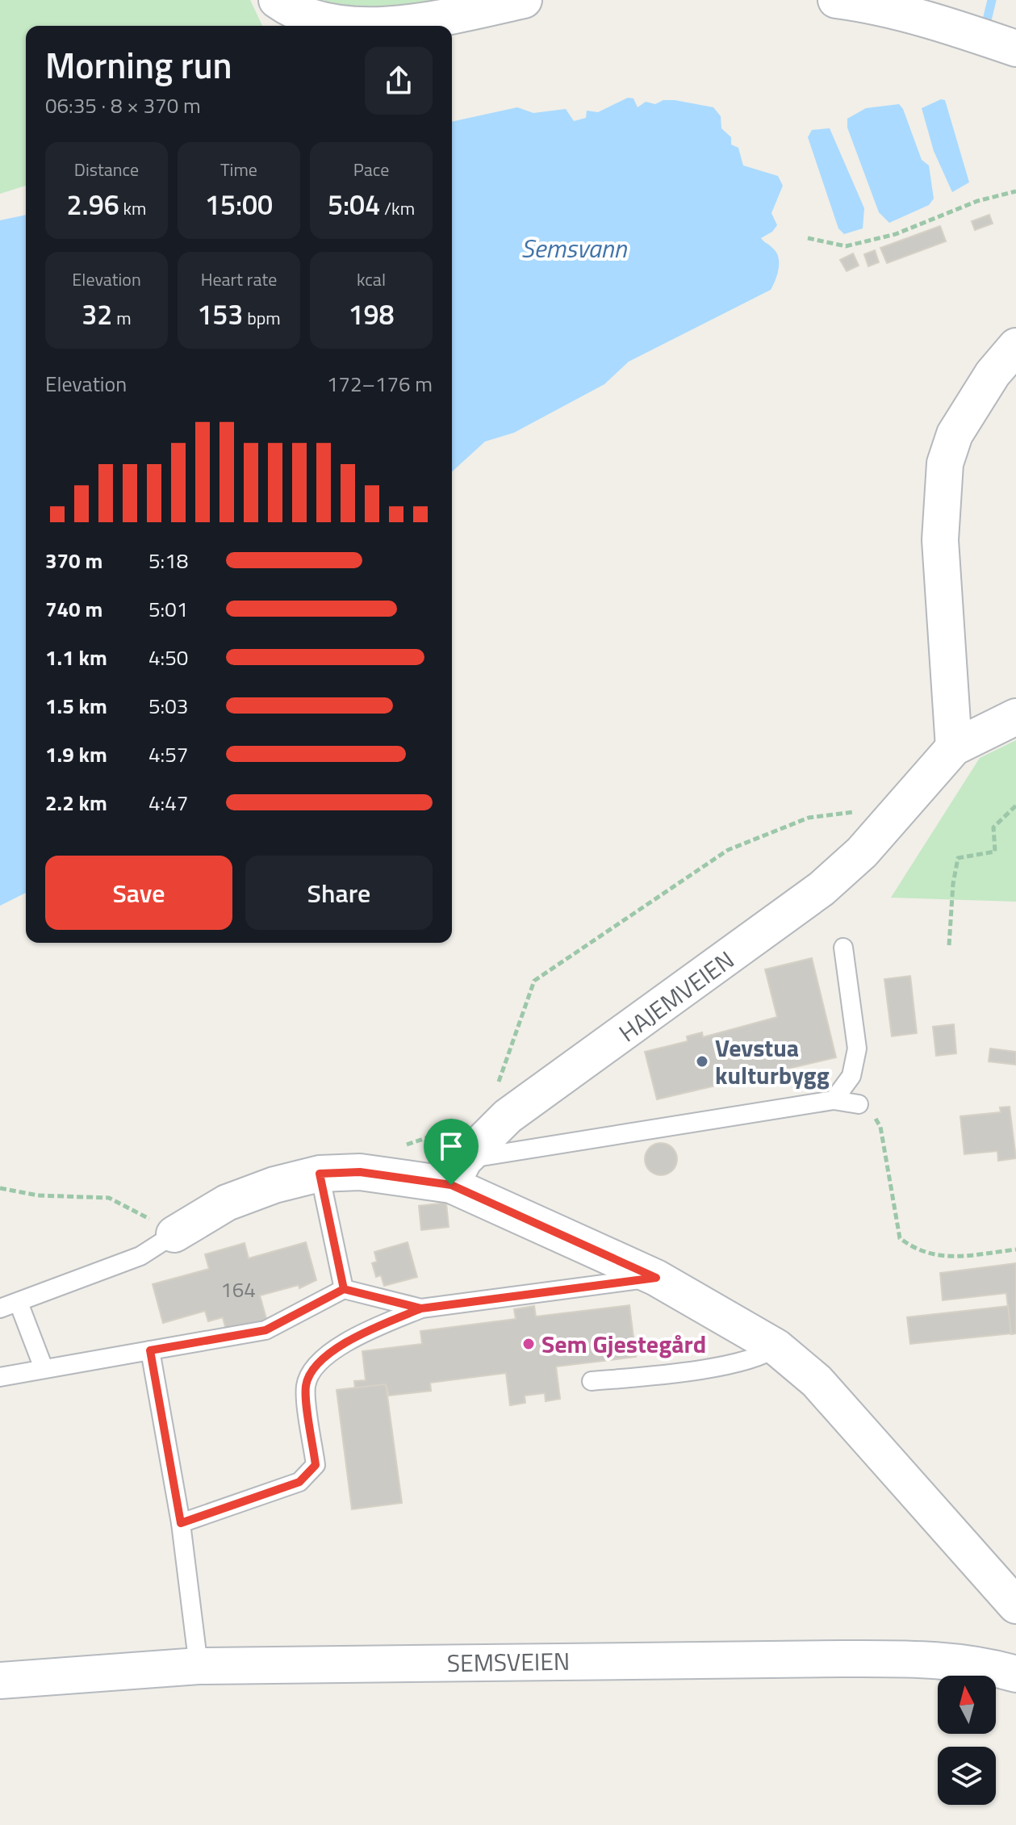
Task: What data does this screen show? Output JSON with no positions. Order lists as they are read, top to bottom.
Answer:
{
  "streets": {
    "street": ["HAJEMVEIEN", "SEMSVEIEN"]
  },
  "water": ["Semsvann"],
  "places": ["Vevstua kulturbygg", "Sem Gjestegård"],
  "house_numbers": ["164"],
  "north": "top",
  "page": {
    "heading": ["Morning run", "06:35 · 8 × 370 m"],
    "stats": [
      ["Distance", "2.96 km"],
      ["Time", "15:00"],
      ["Pace", "5:04 /km"],
      ["Elevation", "32 m"],
      ["Heart rate", "153 bpm"],
      ["kcal", "198"]
    ],
    "chart": ["Elevation", "172–176 m"],
    "list": [
      {
        "name": "370 m",
        "note": "5:18"
      },
      {
        "name": "740 m",
        "note": "5:01"
      },
      {
        "name": "1.1 km",
        "note": "4:50"
      },
      {
        "name": "1.5 km",
        "note": "5:03"
      },
      {
        "name": "1.9 km",
        "note": "4:57"
      },
      {
        "name": "2.2 km",
        "note": "4:47"
      }
    ],
    "buttons": ["Save", "Share"]
  }
}
